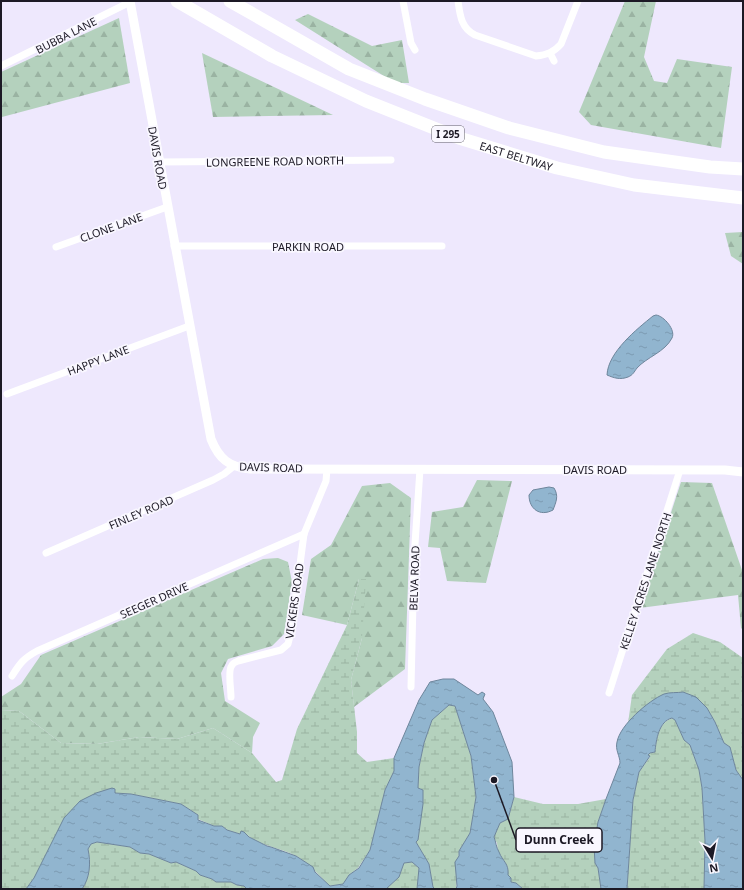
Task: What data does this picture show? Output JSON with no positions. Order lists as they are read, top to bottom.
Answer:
{
  "streets": {
    "highway": ["I 295", "EAST BELTWAY"],
    "street": [
      "BUBBA LANE",
      "DAVIS ROAD",
      "LONGREENE ROAD NORTH",
      "CLONE LANE",
      "PARKIN ROAD",
      "HAPPY LANE",
      "FINLEY ROAD",
      "BELVA ROAD",
      "KELLEY ACRES LANE NORTH",
      "SEEGER DRIVE",
      "VICKERS ROAD"
    ]
  },
  "crossings": [
    ["BUBBA LANE", "DAVIS ROAD"],
    ["DAVIS ROAD", "LONGREENE ROAD NORTH"],
    ["DAVIS ROAD", "CLONE LANE"],
    ["DAVIS ROAD", "PARKIN ROAD"],
    ["DAVIS ROAD", "HAPPY LANE"],
    ["DAVIS ROAD", "FINLEY ROAD"],
    ["DAVIS ROAD", "BELVA ROAD"],
    ["DAVIS ROAD", "KELLEY ACRES LANE NORTH"],
    ["DAVIS ROAD", "VICKERS ROAD"],
    ["SEEGER DRIVE", "VICKERS ROAD"]
  ],
  "places": ["Dunn Creek"],
  "north": "bottom"
}
